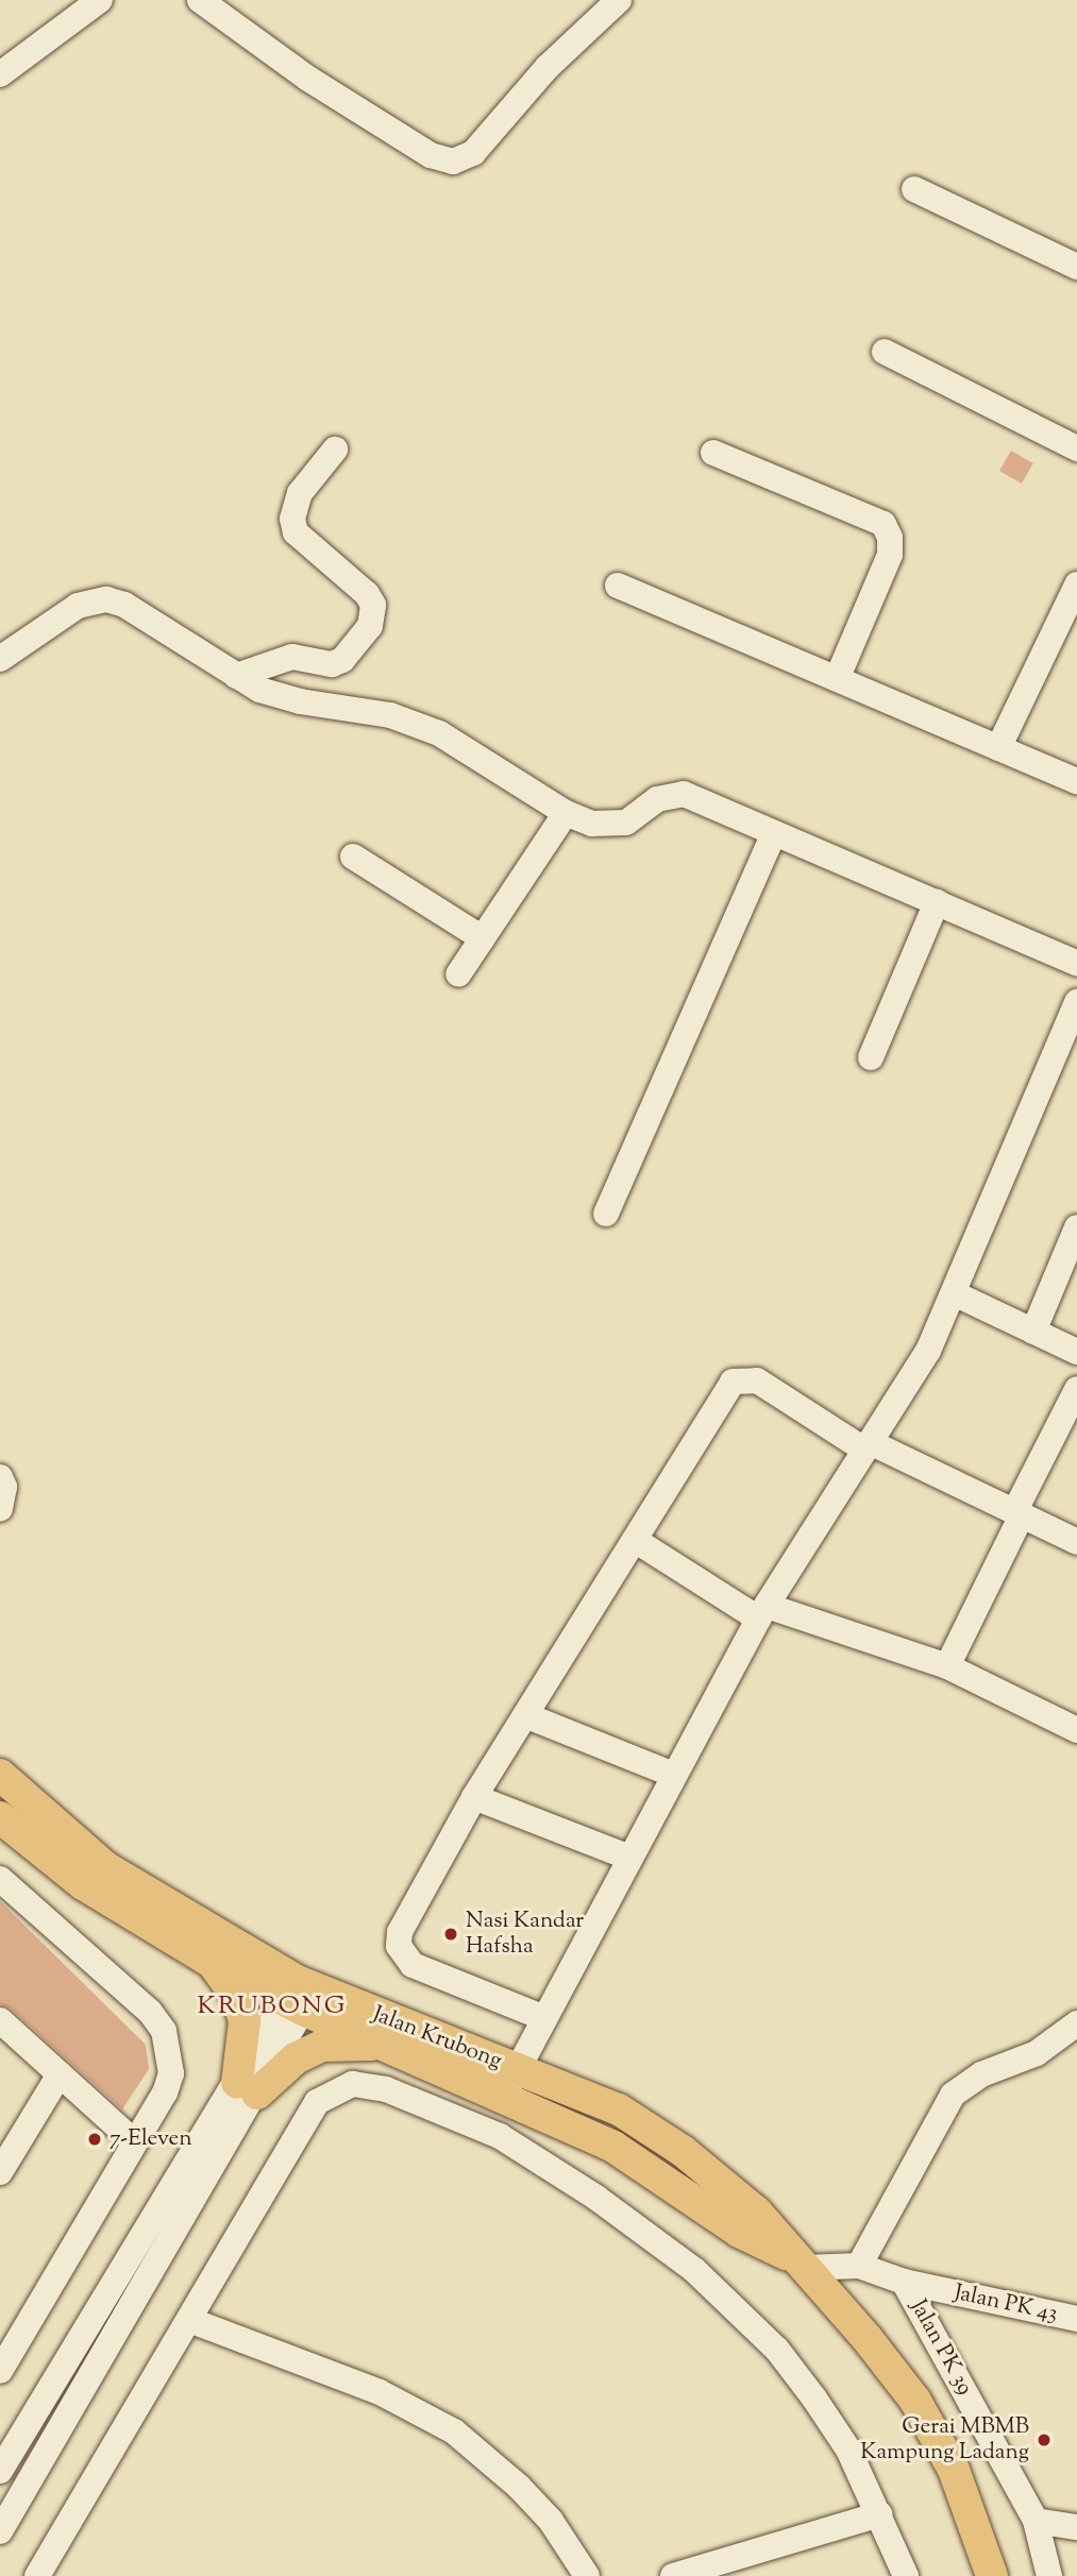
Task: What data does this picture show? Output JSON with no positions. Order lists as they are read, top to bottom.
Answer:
{
  "streets": {
    "main road": ["Jalan Krubong"],
    "street": ["Jalan PK 43", "Jalan PK 39"]
  },
  "crossings": [
    ["Jalan Krubong", "Jalan PK 43"],
    ["Jalan PK 43", "Jalan PK 39"]
  ],
  "districts": ["KRUBONG"],
  "places": ["Nasi Kandar Hafsha", "7-Eleven", "Gerai MBMB Kampung Ladang"]
}
